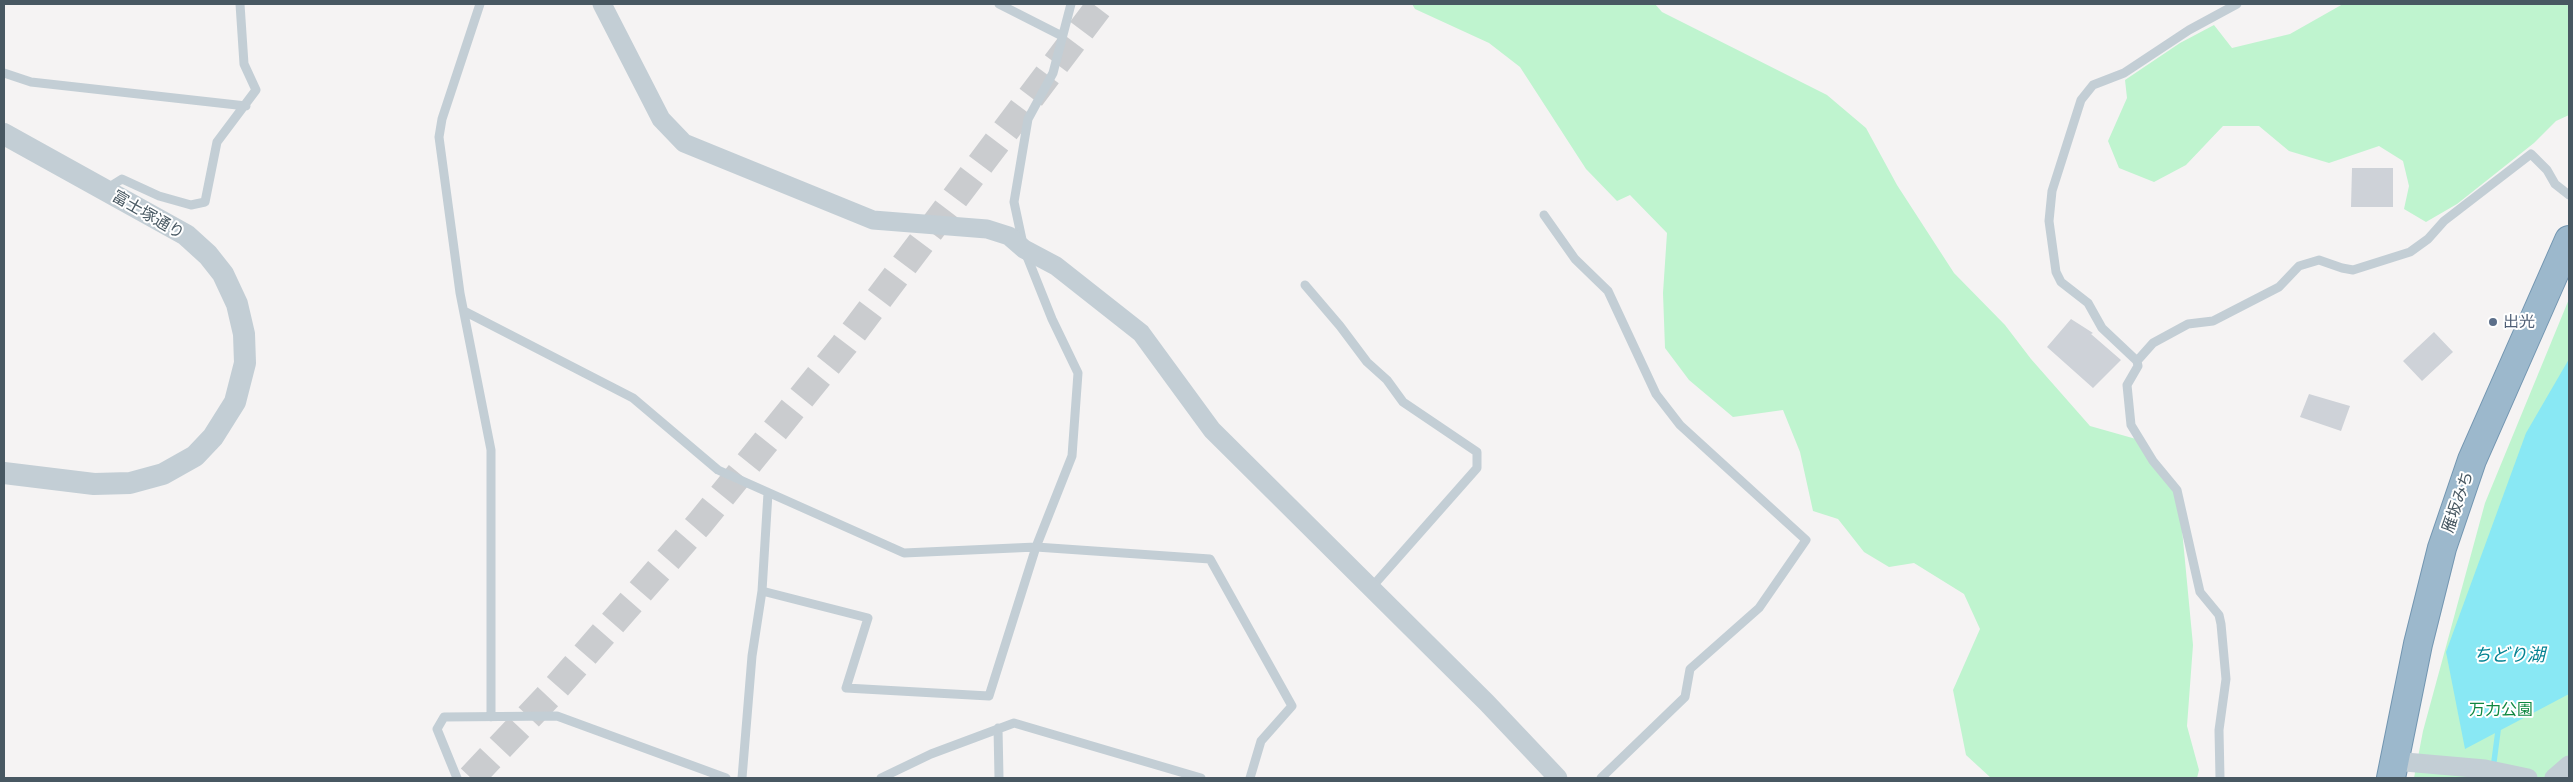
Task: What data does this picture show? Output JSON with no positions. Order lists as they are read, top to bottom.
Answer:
{
  "streets": {
    "highway": ["雁坂みち"],
    "street": ["富士塚通り"]
  },
  "water": ["ちどり湖"],
  "parks": ["万力公園"],
  "places": ["出光"]
}
